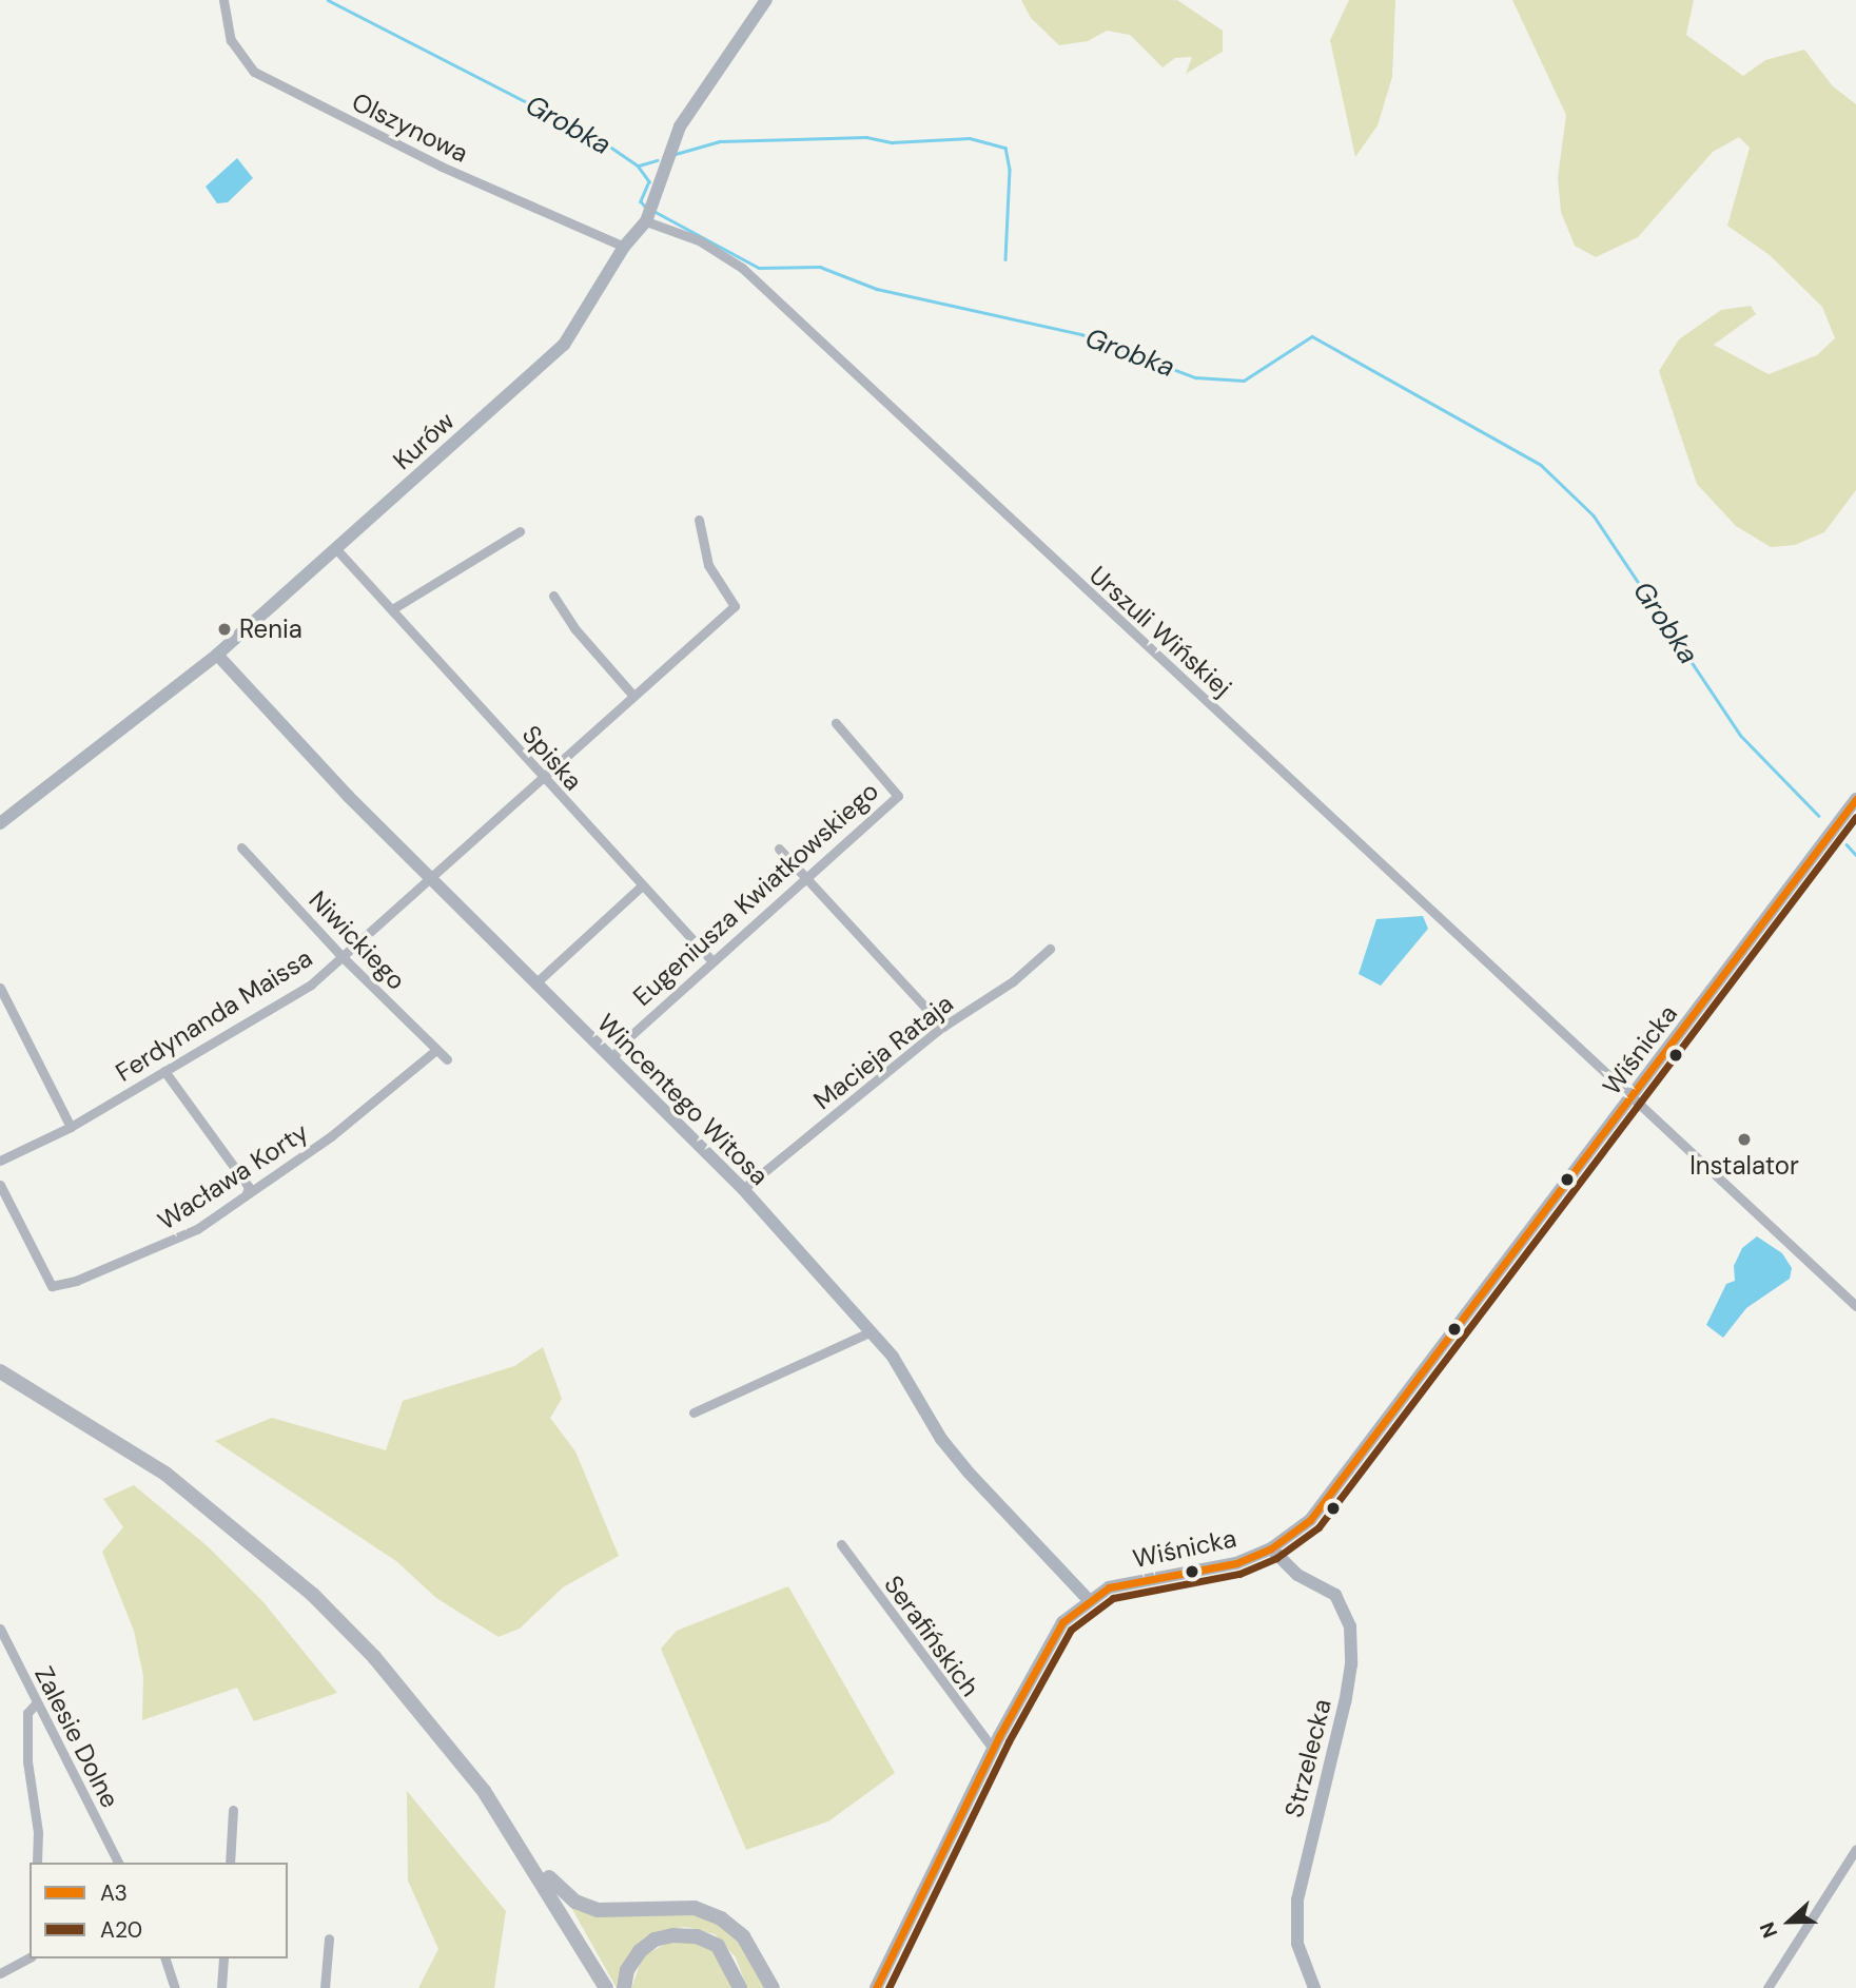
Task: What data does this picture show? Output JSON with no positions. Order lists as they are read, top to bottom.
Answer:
{
  "streets": {
    "street": [
      "Olszynowa",
      "Kurów",
      "Urszuli Wińskiej",
      "Spiska",
      "Eugeniusza Kwiatkowskiego",
      "Niwickiego",
      "Ferdynanda Maissa",
      "Wiśnicka",
      "Macieja Rataja",
      "Wincentego Witosa",
      "Wacława Korty",
      "Serafińskich",
      "Zalesie Dolne",
      "Strzelecka"
    ]
  },
  "crossings": [
    ["Olszynowa", "Kurów"],
    ["Kurów", "Urszuli Wińskiej"],
    ["Kurów", "Spiska"],
    ["Kurów", "Wincentego Witosa"],
    ["Urszuli Wińskiej", "Wiśnicka"],
    ["Spiska", "Eugeniusza Kwiatkowskiego"],
    ["Spiska", "Ferdynanda Maissa"],
    ["Eugeniusza Kwiatkowskiego", "Wincentego Witosa"],
    ["Niwickiego", "Ferdynanda Maissa"],
    ["Niwickiego", "Wacława Korty"],
    ["Ferdynanda Maissa", "Wincentego Witosa"],
    ["Wiśnicka", "Wincentego Witosa"],
    ["Wiśnicka", "Serafińskich"],
    ["Wiśnicka", "Strzelecka"],
    ["Macieja Rataja", "Wincentego Witosa"]
  ],
  "water": ["Grobka"],
  "places": ["Renia", "Instalator"],
  "lines": ["transit line A3", "transit line A20"],
  "legend": ["A3", "A20"],
  "north": "left"
}
